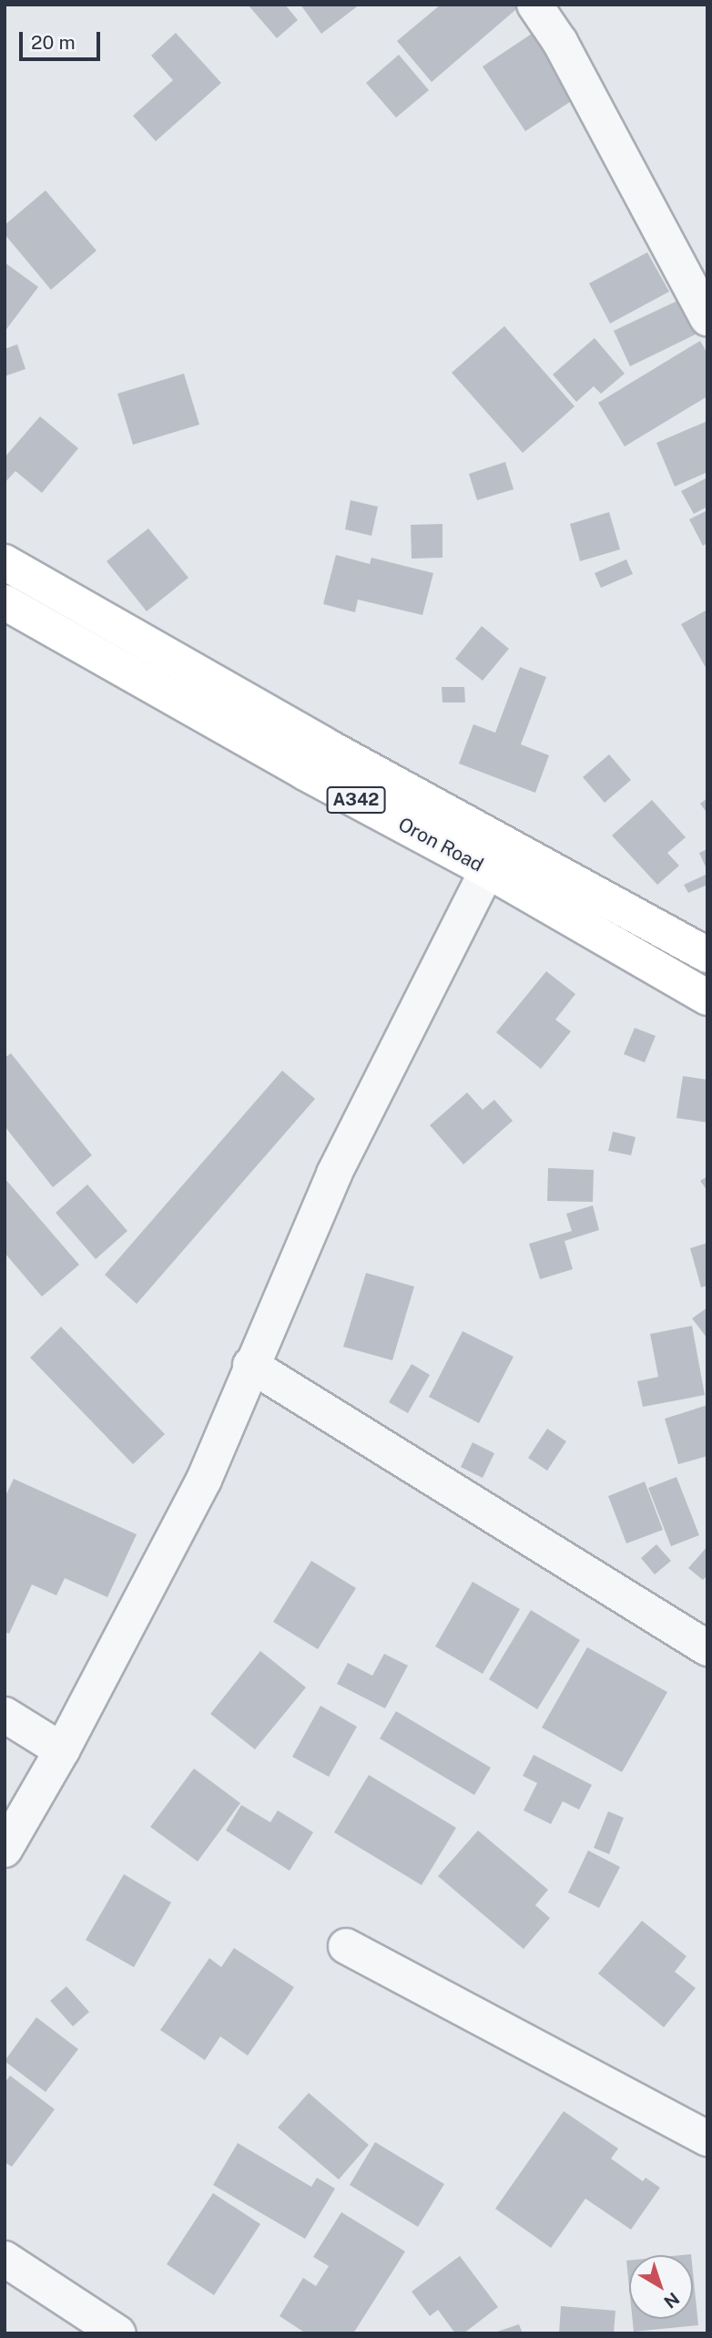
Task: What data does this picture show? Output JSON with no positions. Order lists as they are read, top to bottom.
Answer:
{
  "streets": {
    "highway": ["A342", "Oron Road"]
  },
  "scale_bar": "20 m",
  "north": "bottom right"
}
